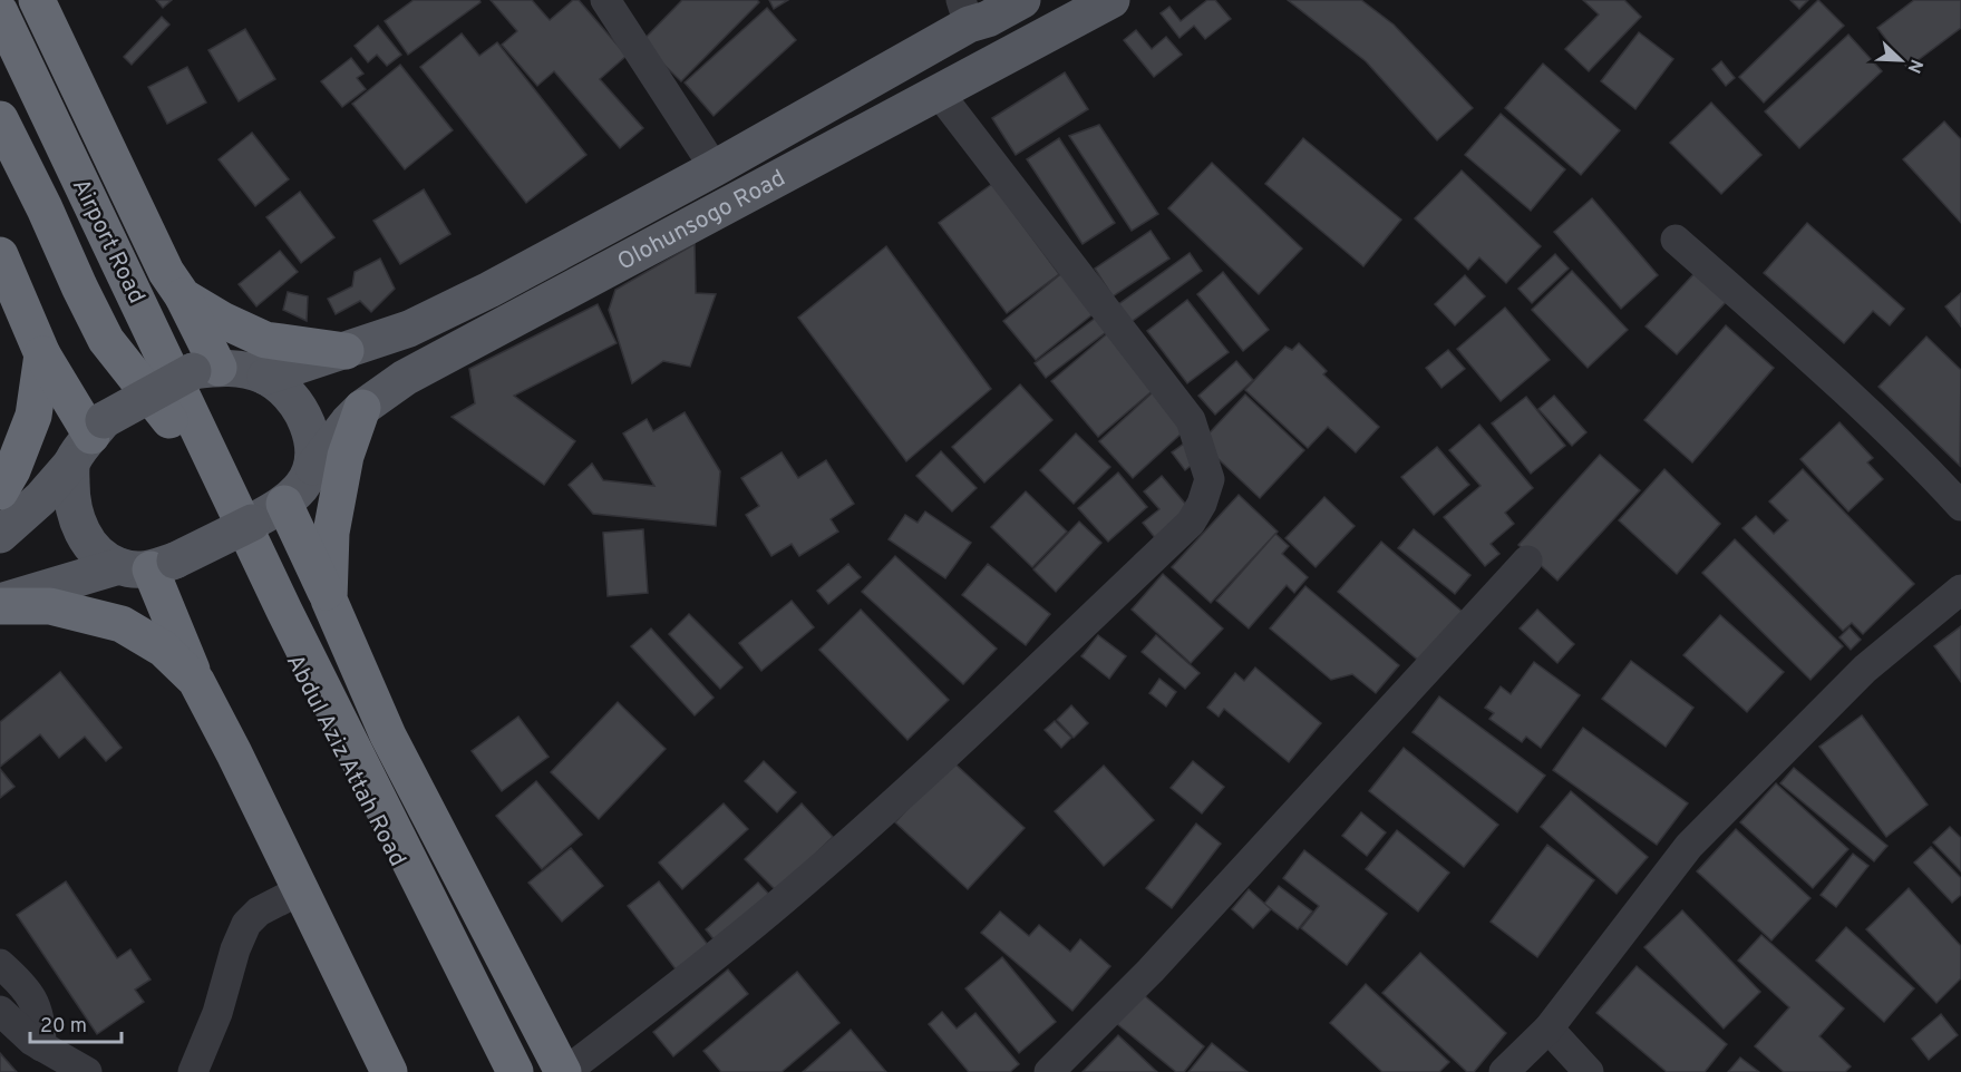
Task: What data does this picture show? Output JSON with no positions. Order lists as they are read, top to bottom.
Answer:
{
  "streets": {
    "highway": ["Airport Road", "Abdul Aziz Attah Road"],
    "main road": ["Olohunsogo Road"]
  },
  "crossings": [
    ["Airport Road", "Abdul Aziz Attah Road"]
  ],
  "scale_bar": "20 m",
  "north": "bottom right"
}
